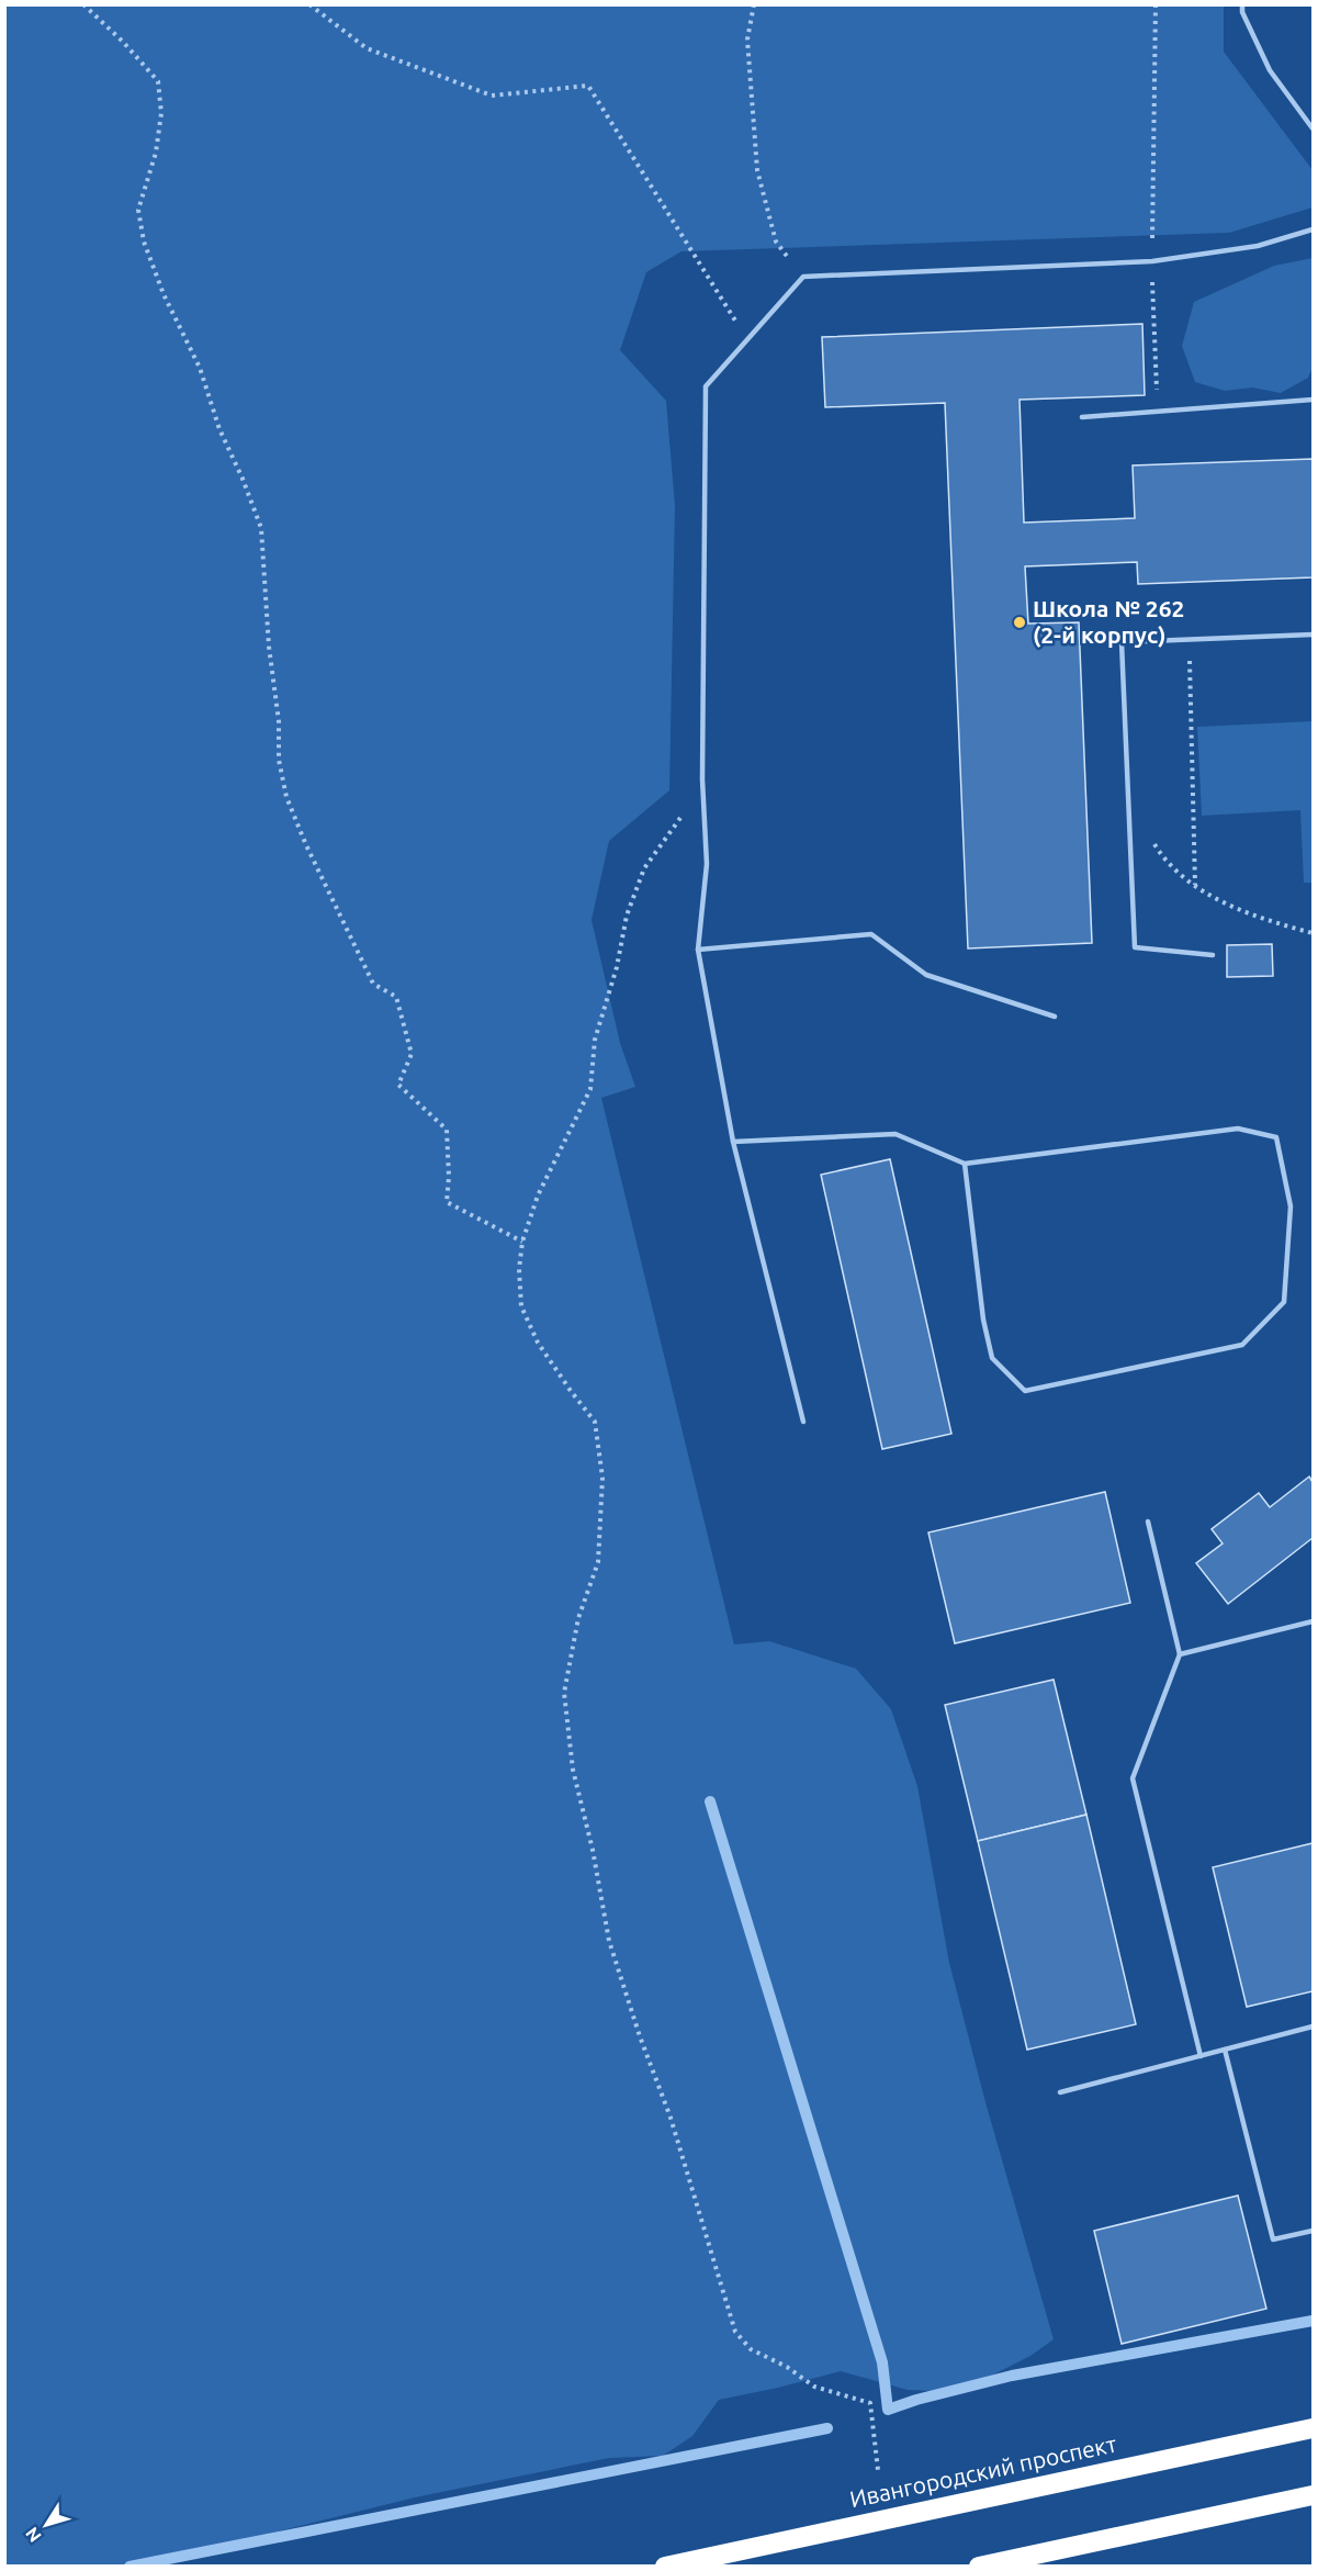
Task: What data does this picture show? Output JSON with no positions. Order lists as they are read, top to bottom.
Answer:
{
  "streets": {
    "highway": ["Ивангородский проспект"]
  },
  "places": ["Школа № 262 (2-й корпус)"],
  "north": "bottom left"
}
